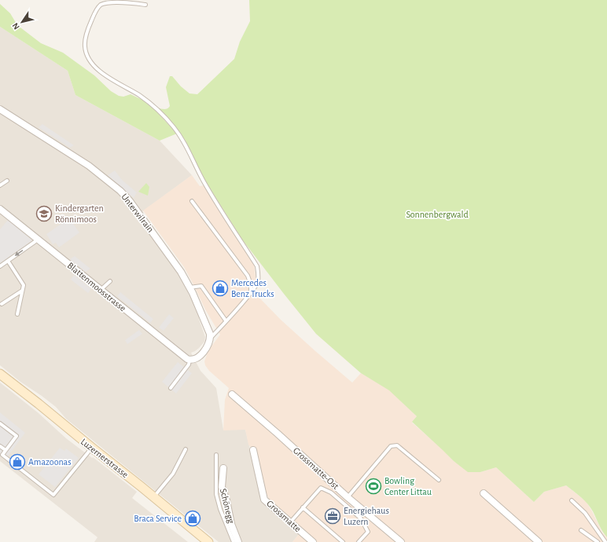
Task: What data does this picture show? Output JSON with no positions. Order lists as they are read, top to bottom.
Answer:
{
  "streets": {
    "main road": ["Luzernerstrasse"],
    "street": [
      "Unterwilrain",
      "Blattenmoosstrasse",
      "Grossmatte-Ost",
      "Schönegg",
      "Grossmatte"
    ]
  },
  "parks": ["Sonnenbergwald"],
  "places": {
    "school or university": ["Kindergarten Rönnimoos"],
    "shop": ["Mercedes Benz Trucks", "Amazoonas", "Braca Service"],
    "sports": ["Bowling Center Littau"],
    "office": ["Energiehaus Luzern"]
  },
  "north": "bottom left"
}
